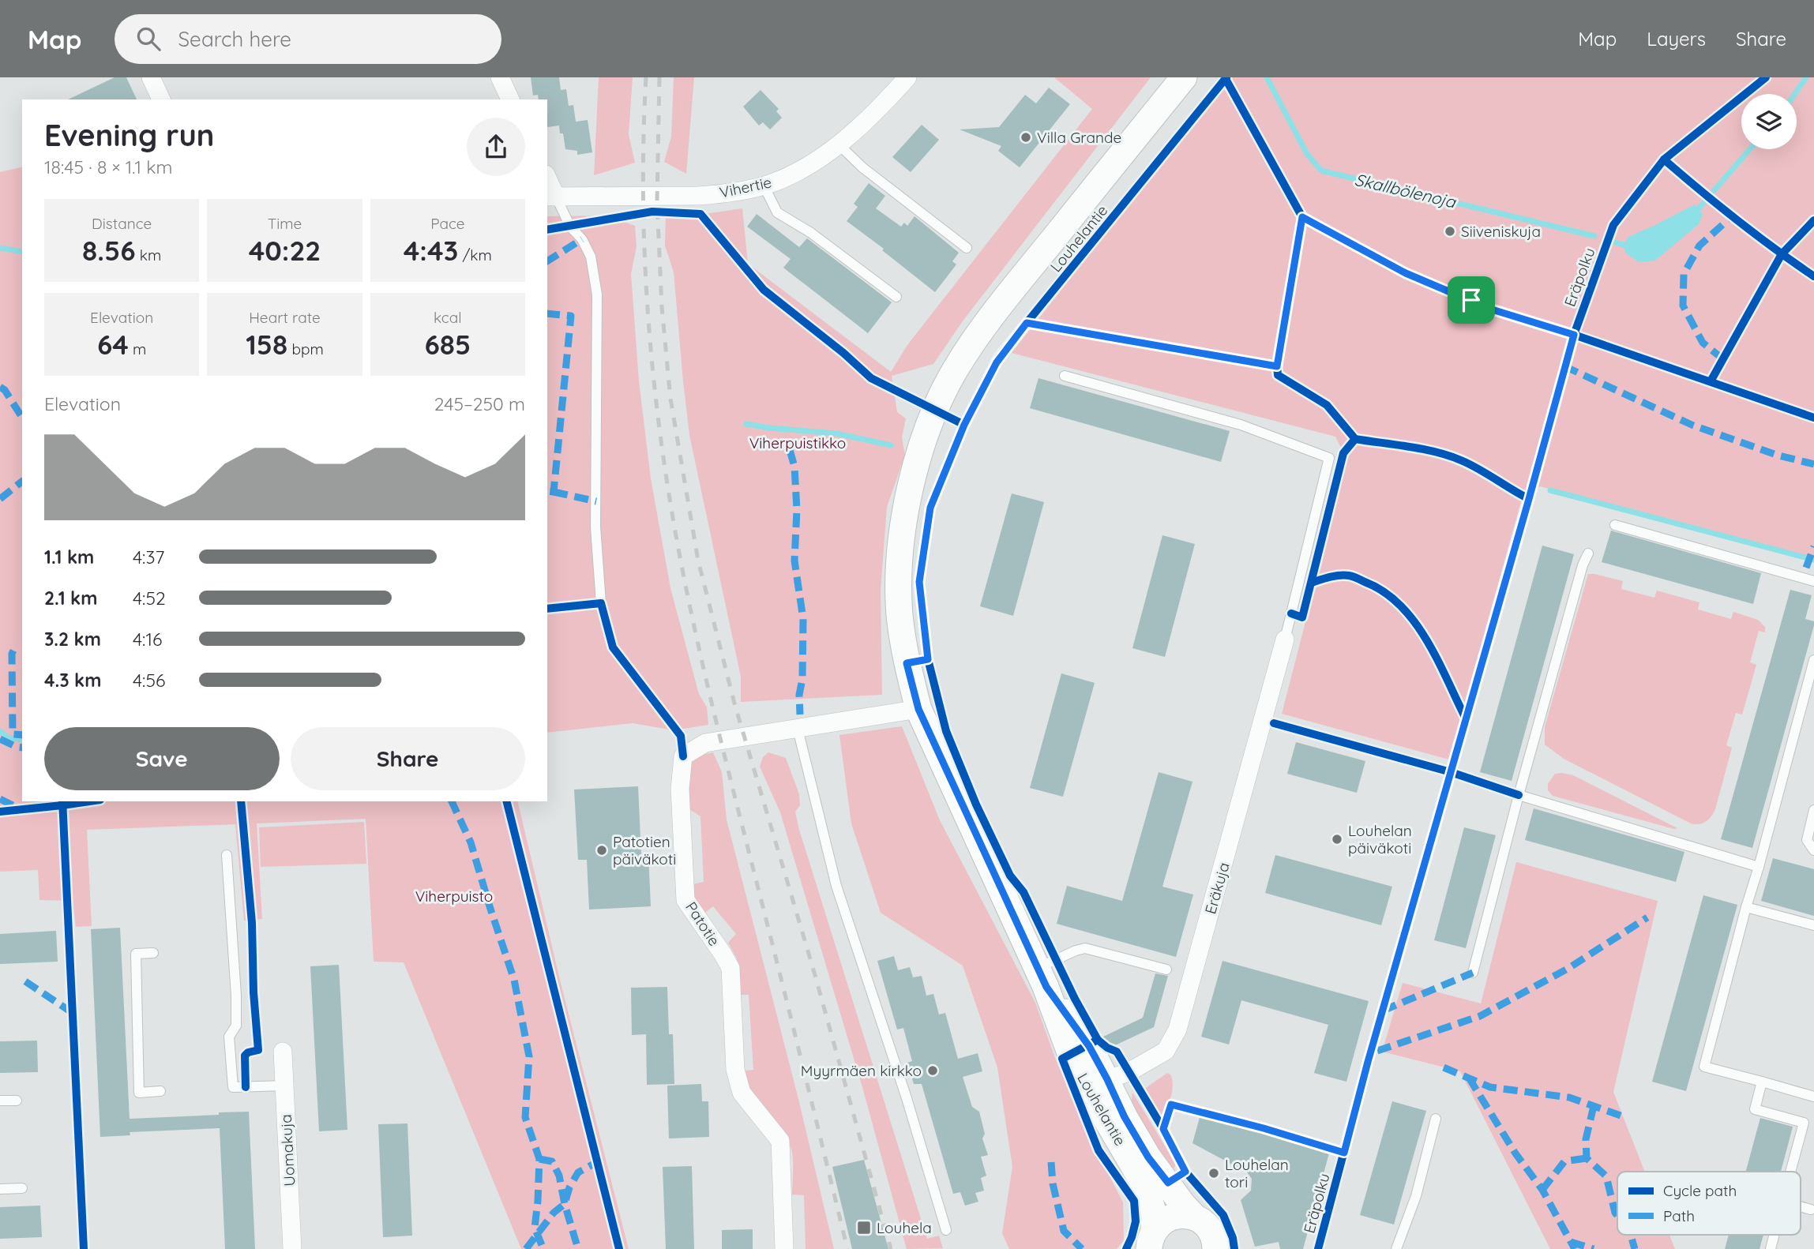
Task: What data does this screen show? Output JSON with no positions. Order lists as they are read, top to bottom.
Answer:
{
  "streets": {
    "main road": ["Louhelantie"],
    "street": [
      "Vihertie",
      "Eräkuja",
      "Patotie",
      "Uomakuja"
    ],
    "cycle path": ["Eräpolku"]
  },
  "crossings": [
    ["Louhelantie", "Eräkuja"]
  ],
  "water": ["Skallbölenoja"],
  "parks": ["Viherpuistikko", "Viherpuisto"],
  "places": {
    "other": [
      "Villa Grande",
      "Siiveniskuja",
      "Louhelan päiväkoti",
      "Patotien päiväkoti",
      "Myyrmäen kirkko",
      "Louhelan tori"
    ],
    "transit": ["Louhela"]
  },
  "legend": ["Cycle path", "Path"],
  "page": {
    "header": "Map",
    "search": "Search here",
    "nav": ["Map", "Layers", "Share"],
    "heading": ["Evening run", "18:45 · 8 × 1.1 km"],
    "stats": [
      ["Distance", "8.56 km"],
      ["Time", "40:22"],
      ["Pace", "4:43 /km"],
      ["Elevation", "64 m"],
      ["Heart rate", "158 bpm"],
      ["kcal", "685"]
    ],
    "chart": ["Elevation", "245–250 m"],
    "list": [
      {
        "name": "1.1 km",
        "note": "4:37"
      },
      {
        "name": "2.1 km",
        "note": "4:52"
      },
      {
        "name": "3.2 km",
        "note": "4:16"
      },
      {
        "name": "4.3 km",
        "note": "4:56"
      }
    ],
    "buttons": ["Save", "Share"]
  }
}
